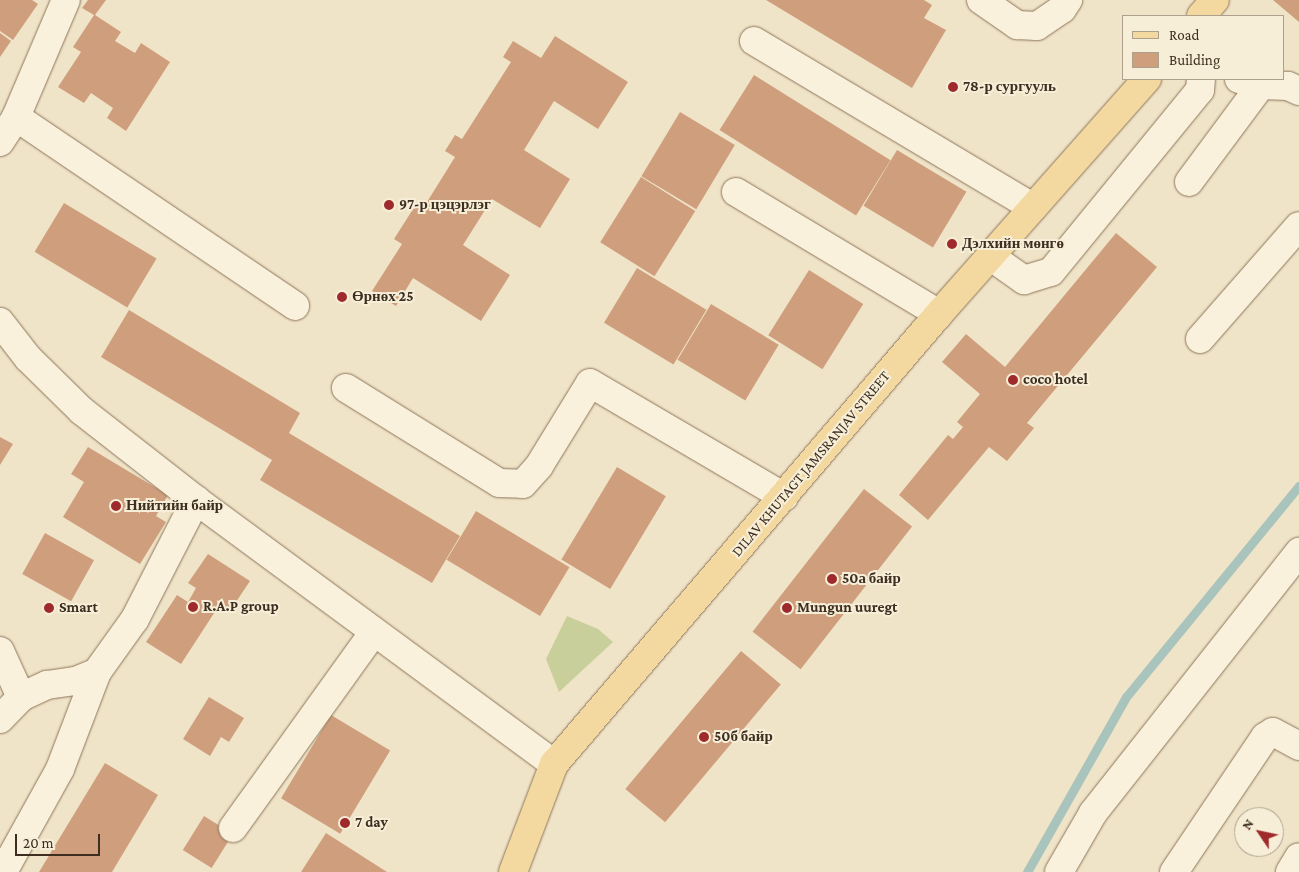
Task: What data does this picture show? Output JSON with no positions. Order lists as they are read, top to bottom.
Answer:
{
  "streets": {
    "main road": ["DILAV KHUTAGT JAMSRANJAV STREET"]
  },
  "places": [
    "78-р сургууль",
    "97-р цэцэрлэг",
    "Дэлхийн мөнгө",
    "Өрнөх 25",
    "coco hotel",
    "Нийтийн байр",
    "50а байр",
    "R.A.P group",
    "Smart",
    "Mungun uuregt",
    "50б байр",
    "7 day"
  ],
  "legend": ["Road", "Building"],
  "scale_bar": "20 m",
  "north": "top left"
}
